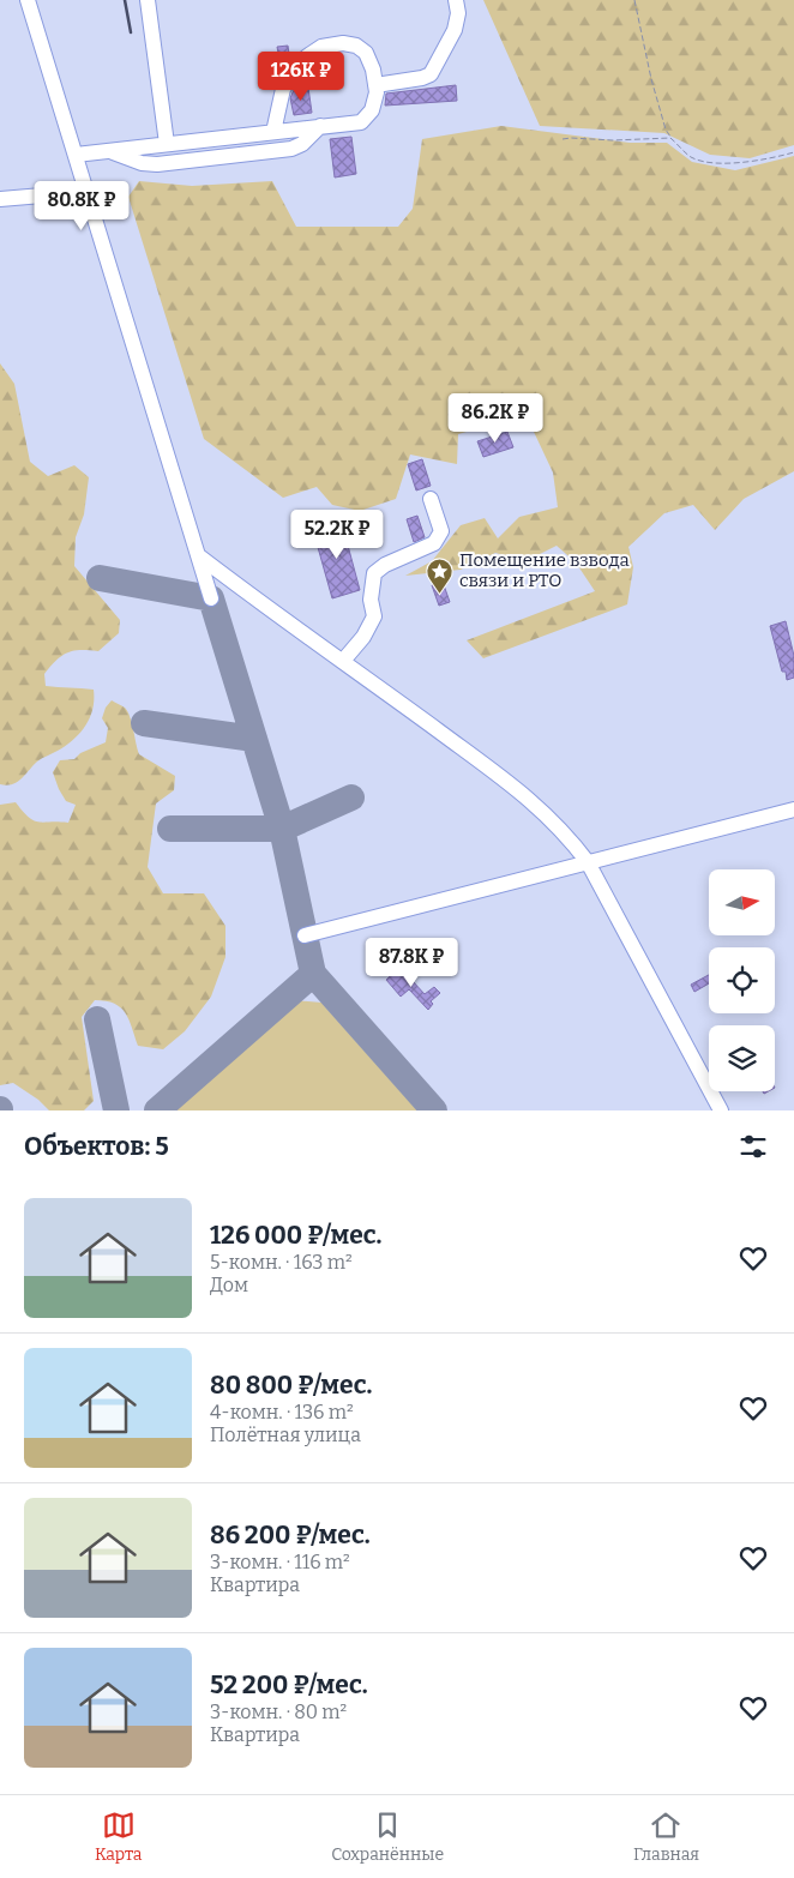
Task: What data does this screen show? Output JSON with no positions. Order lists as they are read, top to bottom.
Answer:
{
  "places": {
    "place": ["Помещение взвода связи и РТО"]
  },
  "north": "right",
  "page": {
    "price": [
      "126K ₽",
      "80.8K ₽",
      "86.2K ₽",
      "52.2K ₽",
      "87.8K ₽"
    ],
    "heading": "Объектов: 5",
    "list": [
      {
        "name": "126 000 ₽/мес.",
        "note": "5-комн. · 163 m² · Дом"
      },
      {
        "name": "80 800 ₽/мес.",
        "note": "4-комн. · 136 m² · Полётная улица"
      },
      {
        "name": "86 200 ₽/мес.",
        "note": "3-комн. · 116 m² · Квартира"
      },
      {
        "name": "52 200 ₽/мес.",
        "note": "3-комн. · 80 m² · Квартира"
      }
    ],
    "tabs": ["Карта", "Сохранённые", "Главная"]
  }
}
